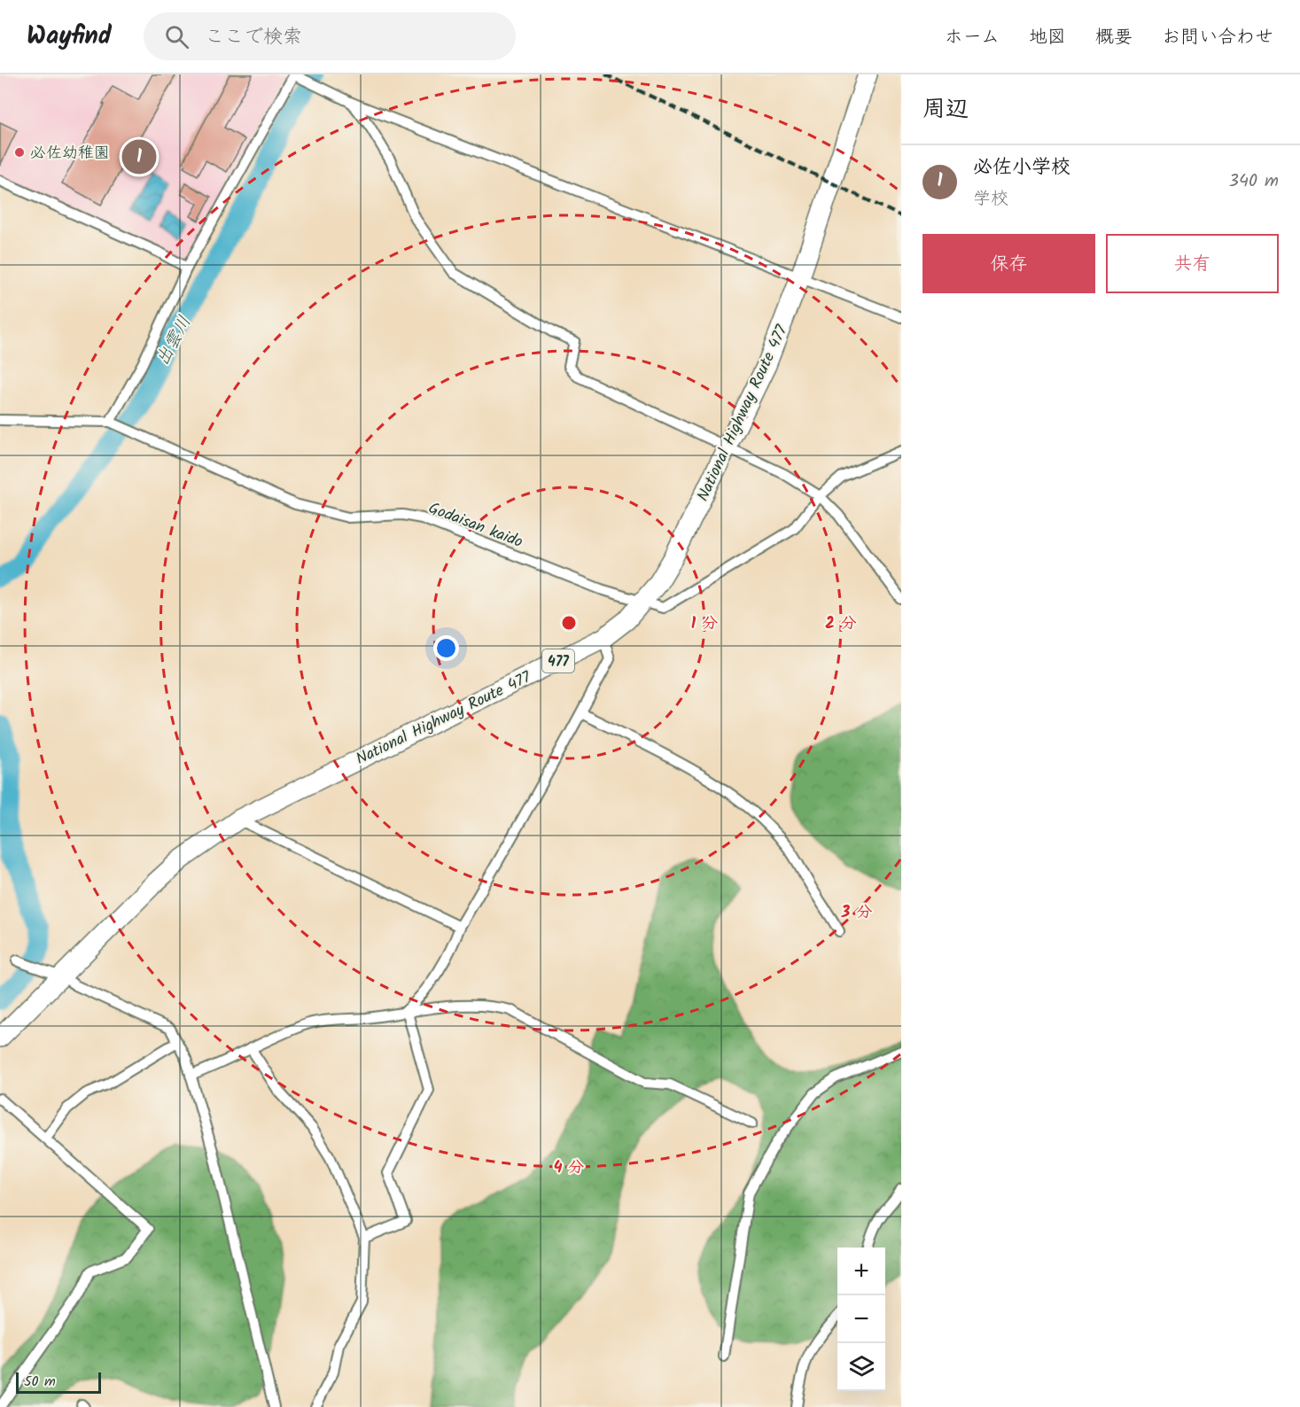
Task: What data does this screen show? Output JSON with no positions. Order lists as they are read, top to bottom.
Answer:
{
  "streets": {
    "highway": ["National Highway Route 477", "477"],
    "street": ["Godaisan kaido"]
  },
  "crossings": [
    ["National Highway Route 477", "Godaisan kaido"]
  ],
  "water": ["出雲川"],
  "places": ["必佐幼稚園"],
  "scale_bar": "50 m",
  "page": {
    "header": "Wayfind",
    "search": "ここで検索",
    "nav": [
      "ホーム",
      "地図",
      "概要",
      "お問い合わせ"
    ],
    "heading": "周辺",
    "pins": "1",
    "list": [
      {
        "mark": "1",
        "name": "必佐小学校",
        "note": "学校",
        "value": "340 m"
      }
    ],
    "buttons": ["保存", "共有"],
    "map_buttons": ["+", "−"],
    "scale": "50 m"
  },
  "rings": [
    "1 分",
    "2 分",
    "3 分",
    "4 分"
  ]
}
